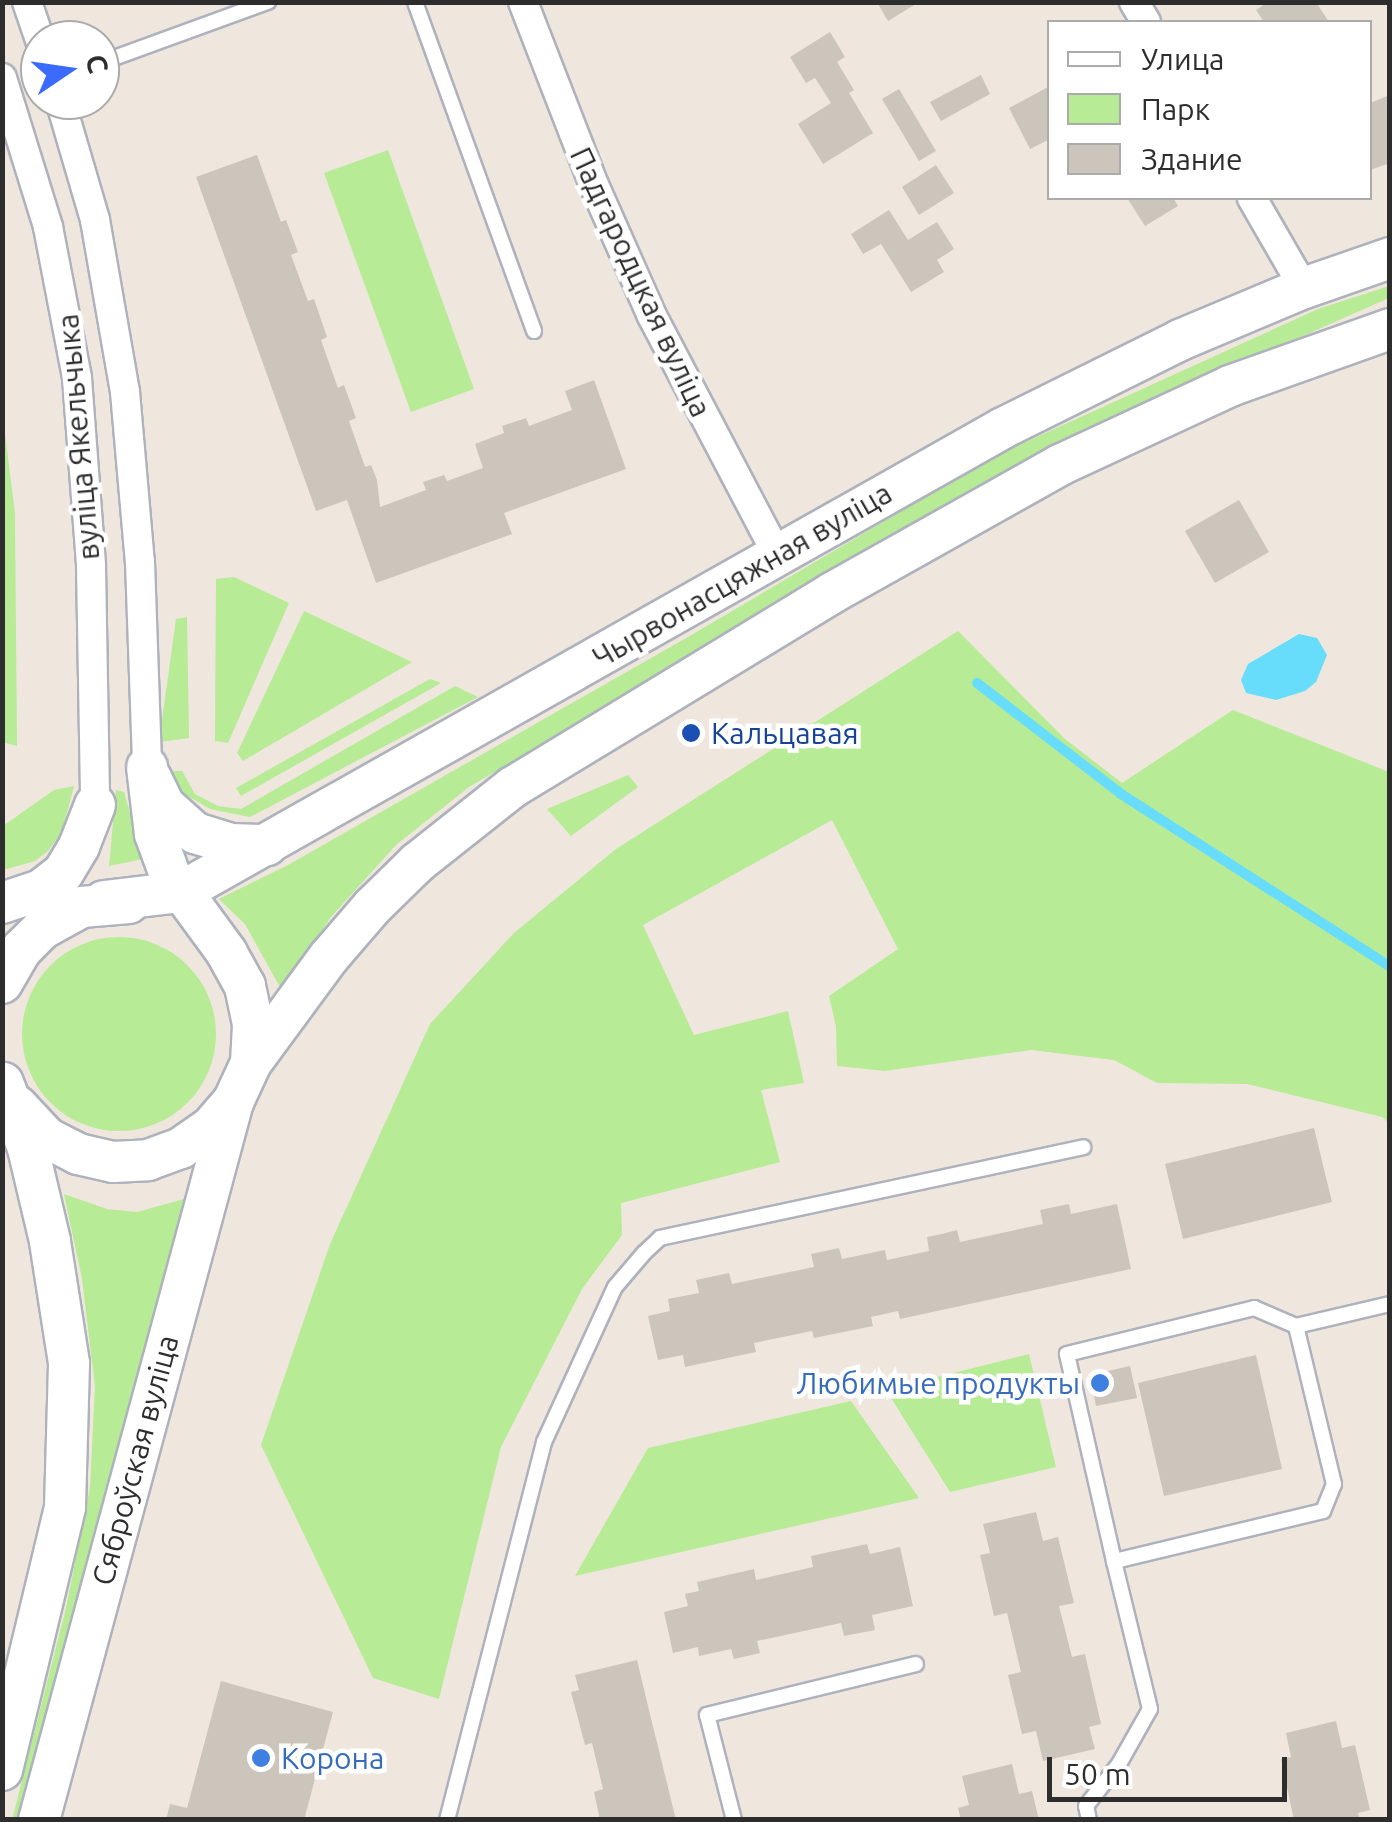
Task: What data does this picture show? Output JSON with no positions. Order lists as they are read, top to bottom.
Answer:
{
  "streets": {
    "main road": ["Чырвонасцяжная вуліца", "Сяброўская вуліца"],
    "street": ["Падгародцкая вуліца", "вуліца Якельчыка"]
  },
  "crossings": [
    ["Падгародцкая вуліца", "Чырвонасцяжная вуліца"]
  ],
  "places": ["Кальцавая", "Любимые продукты", "Корона"],
  "legend": ["Улица", "Парк", "Здание"],
  "scale_bar": "50 m",
  "north": "right"
}
